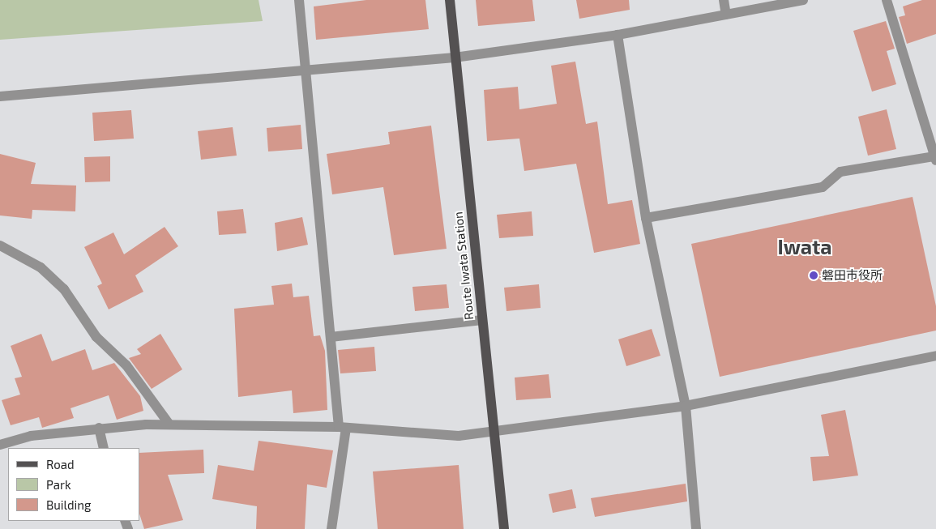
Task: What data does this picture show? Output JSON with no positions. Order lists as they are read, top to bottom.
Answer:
{
  "streets": {
    "main road": ["Route Iwata Station"]
  },
  "districts": ["Iwata"],
  "places": ["磐田市役所"],
  "legend": ["Road", "Park", "Building"]
}
